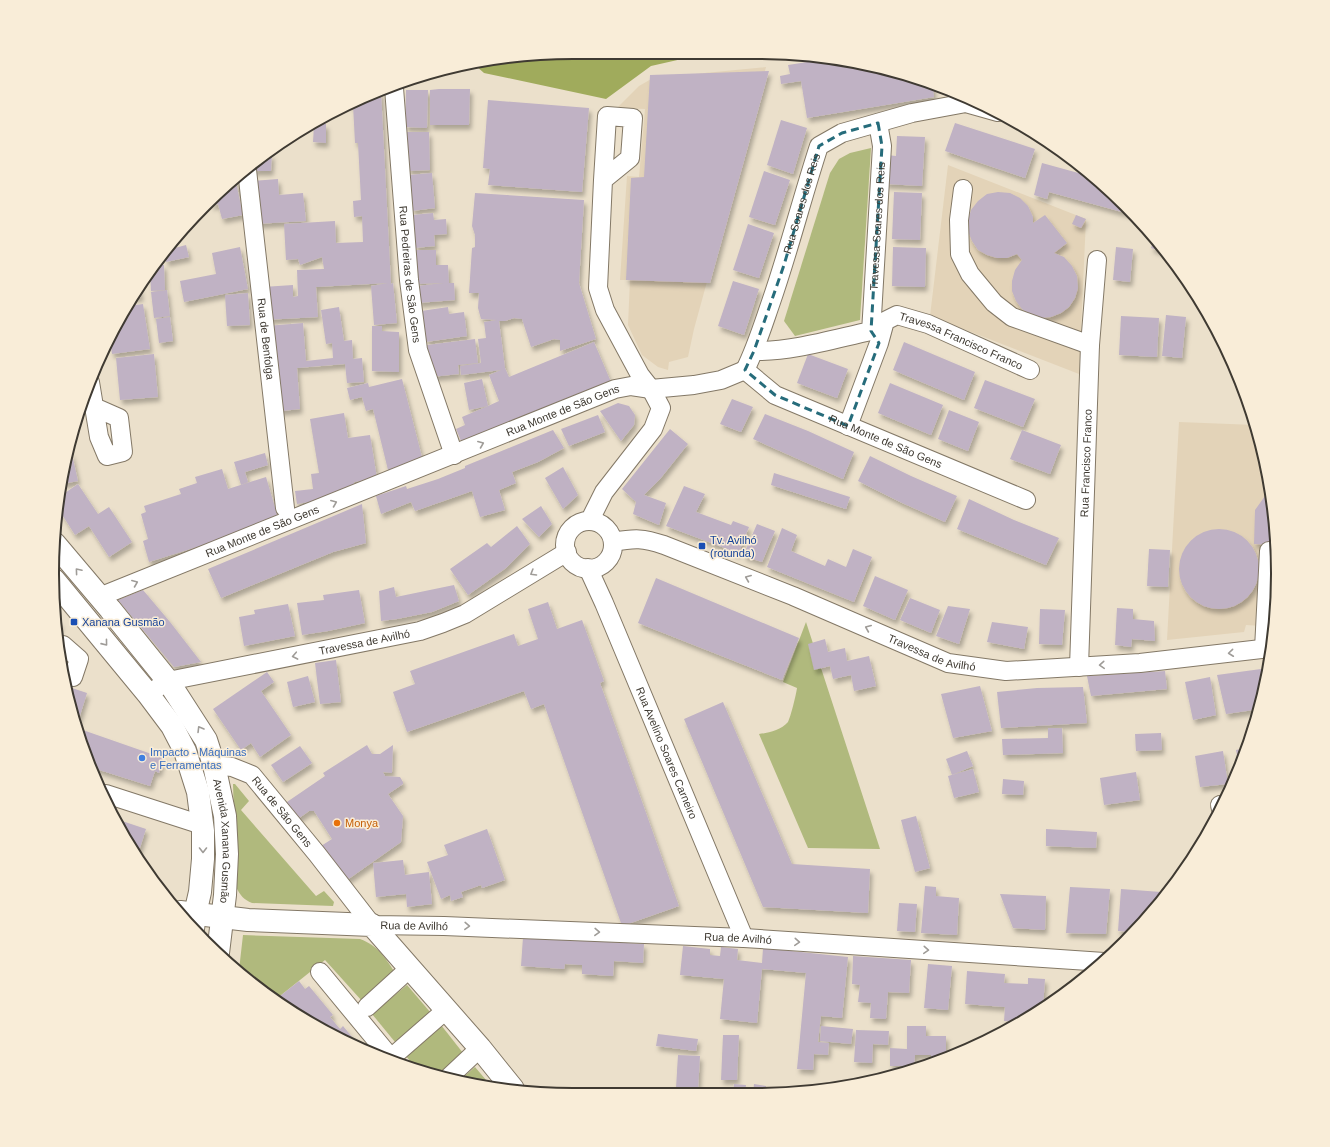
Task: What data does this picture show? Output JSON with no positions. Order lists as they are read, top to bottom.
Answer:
{
  "streets": {
    "main road": ["Rua de São Gens", "Avenida Xanana Gusmão"],
    "street": [
      "Rua Soares dos Reis",
      "Travessa Soares dos Reis",
      "Rua Pedreiras de São Gens",
      "Rua de Benfolga",
      "Travessa Francisco Franco",
      "Rua Monte de São Gens",
      "Rua Francisco Franco",
      "Travessa de Avilhó",
      "Rua Avelino Soares Carneiro",
      "Rua de Avilhó"
    ]
  },
  "crossings": [
    ["Rua Soares dos Reis", "Travessa Soares dos Reis"],
    ["Rua Soares dos Reis", "Rua Monte de São Gens"],
    ["Travessa Soares dos Reis", "Travessa Francisco Franco"],
    ["Rua Pedreiras de São Gens", "Rua Monte de São Gens"],
    ["Travessa Francisco Franco", "Rua Monte de São Gens"],
    ["Rua Francisco Franco", "Travessa de Avilhó"],
    ["Travessa de Avilhó", "Rua Avelino Soares Carneiro"],
    ["Travessa de Avilhó", "Avenida Xanana Gusmão"],
    ["Rua Avelino Soares Carneiro", "Rua de Avilhó"],
    ["Rua de São Gens", "Avenida Xanana Gusmão"],
    ["Rua de São Gens", "Rua de Avilhó"]
  ],
  "one_way": ["Rua Monte de São Gens", "Travessa de Avilhó", "Rua de Avilhó"],
  "places": {
    "transit": ["Tv. Avilhó (rotunda)", "Xanana Gusmão"],
    "other": ["Impacto - Máquinas e Ferramentas", "Monya"]
  }
}
